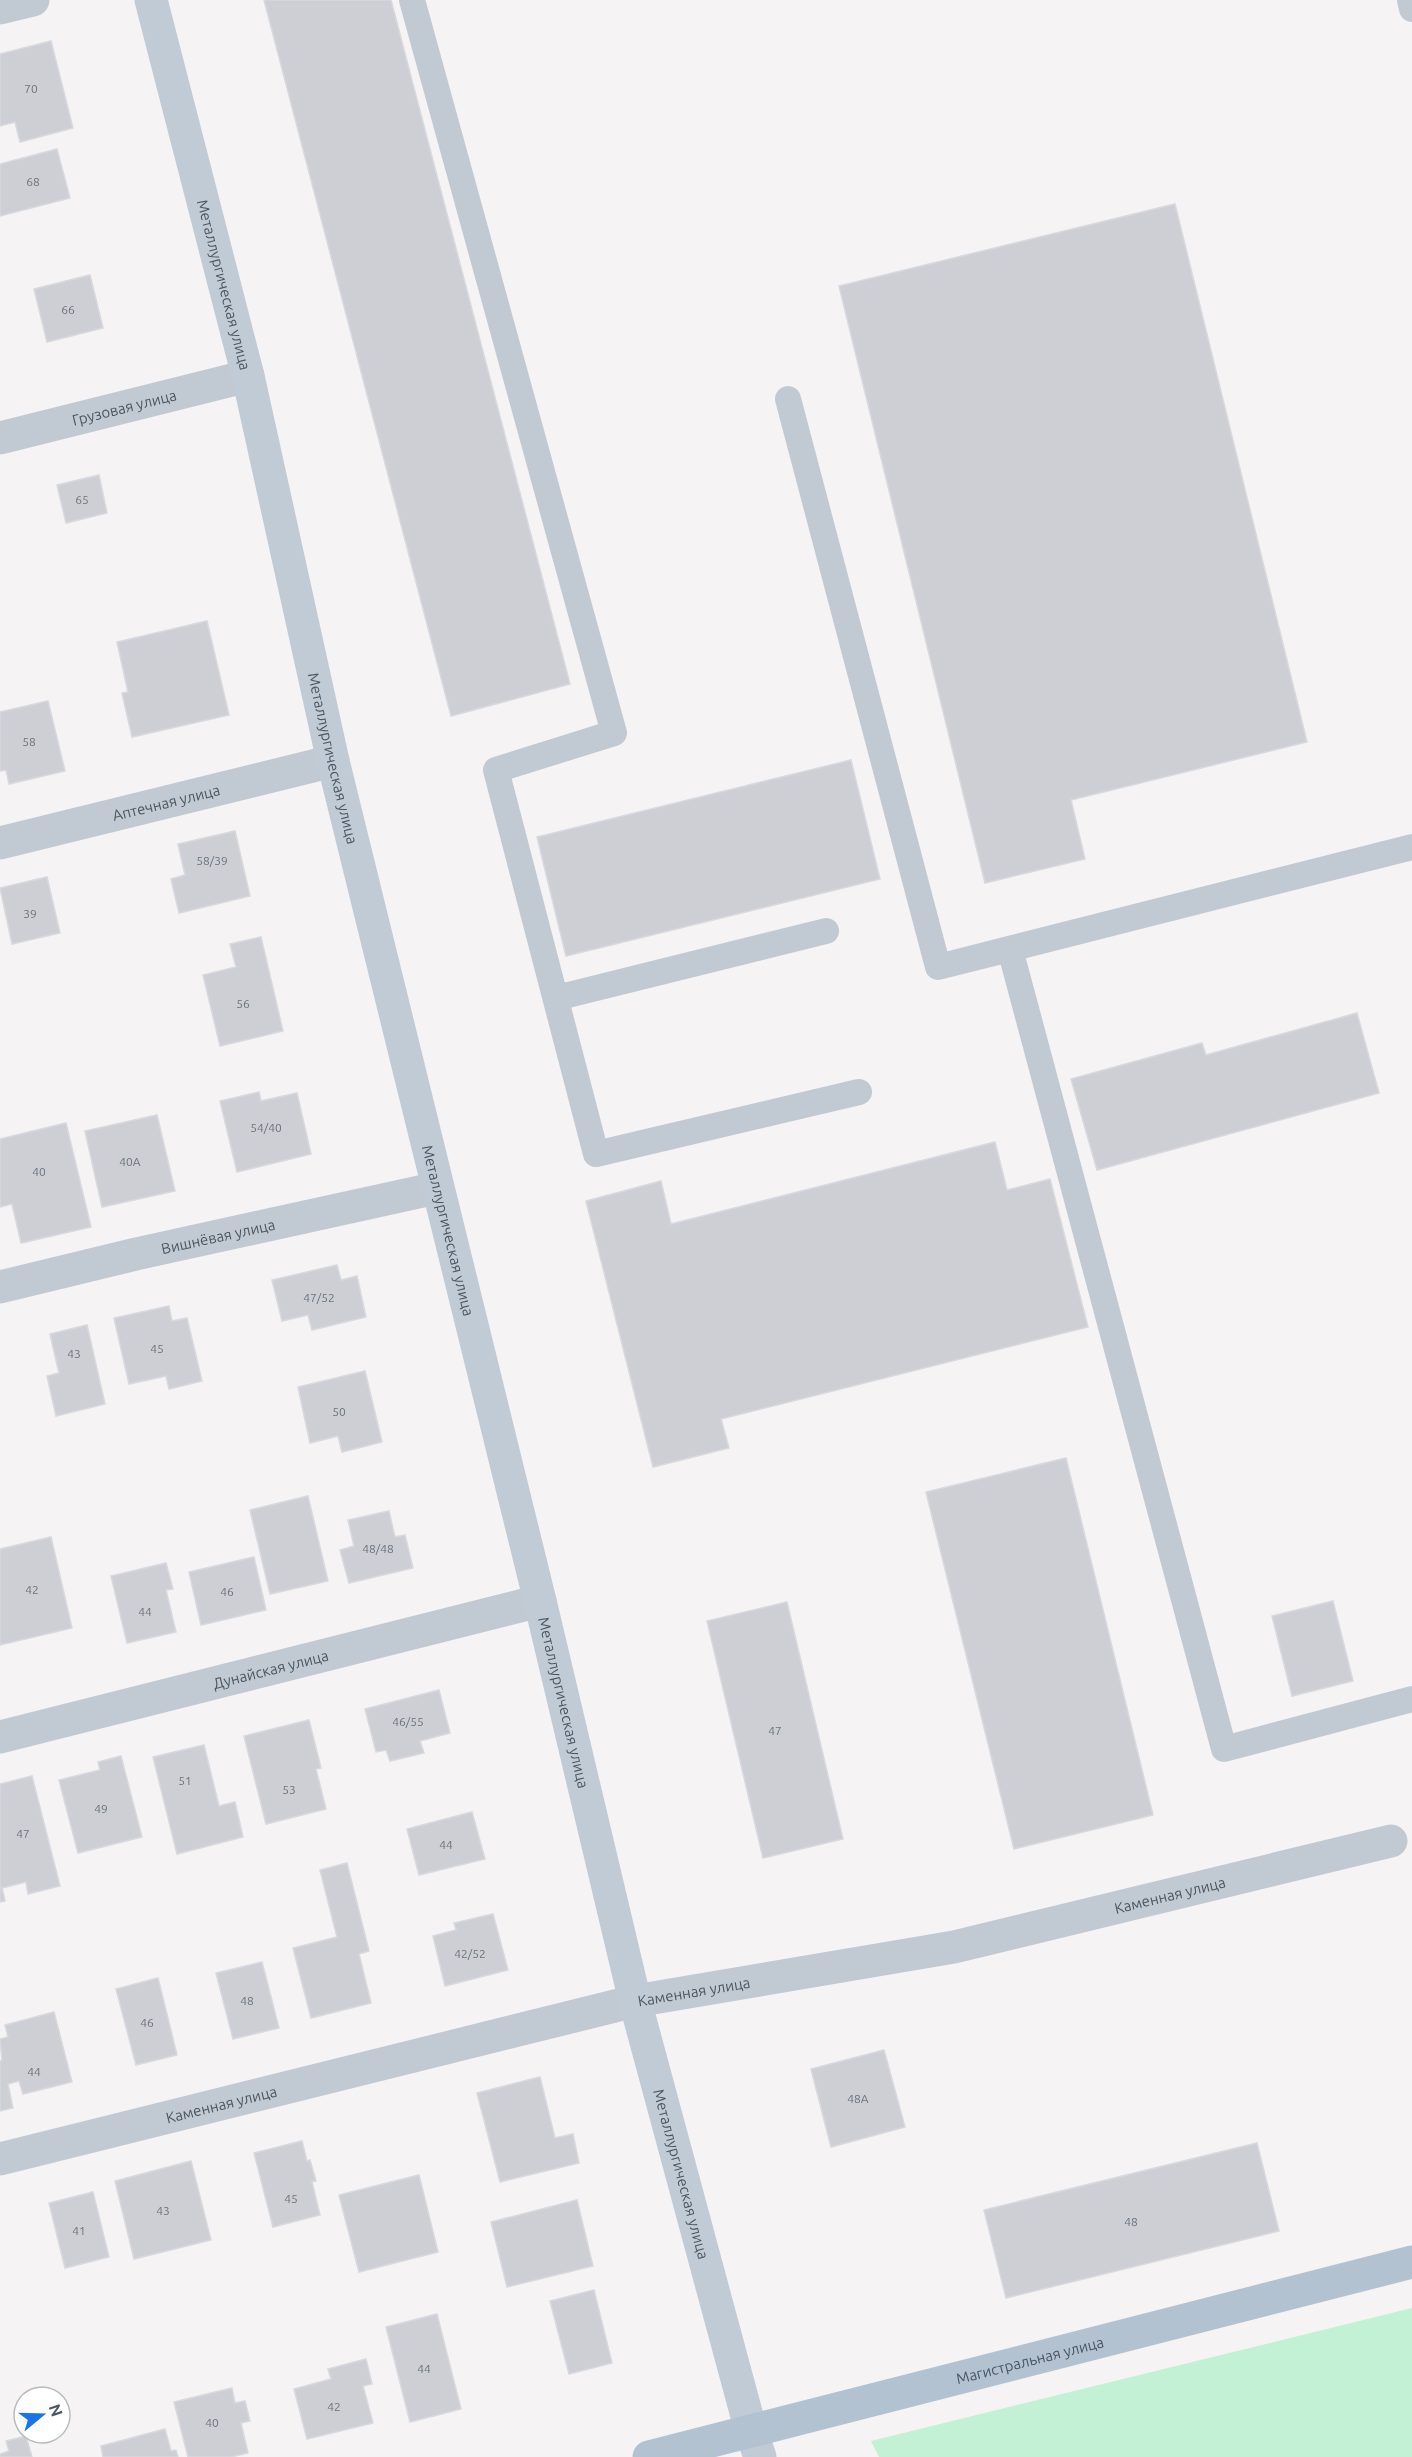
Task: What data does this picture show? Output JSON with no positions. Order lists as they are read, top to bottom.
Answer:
{
  "streets": {
    "main road": ["Магистральная улица"],
    "street": [
      "Металлургическая улица",
      "Грузовая улица",
      "Аптечная улица",
      "Вишнёвая улица",
      "Дунайская улица",
      "Каменная улица"
    ]
  },
  "crossings": [
    ["Металлургическая улица", "Грузовая улица"],
    ["Металлургическая улица", "Аптечная улица"],
    ["Металлургическая улица", "Вишнёвая улица"],
    ["Металлургическая улица", "Дунайская улица"],
    ["Металлургическая улица", "Каменная улица"],
    ["Металлургическая улица", "Магистральная улица"]
  ],
  "house_numbers": [
    "70",
    "68",
    "66",
    "65",
    "58",
    "58/39",
    "39",
    "56",
    "54/40",
    "40А",
    "40",
    "47/52",
    "45",
    "43",
    "50",
    "48/48",
    "42",
    "46",
    "44",
    "46/55",
    "47",
    "51",
    "53",
    "49",
    "47",
    "44",
    "42/52",
    "48",
    "46",
    "44",
    "48А",
    "45",
    "43",
    "48",
    "41",
    "44",
    "42",
    "40"
  ],
  "north": "right"
}
